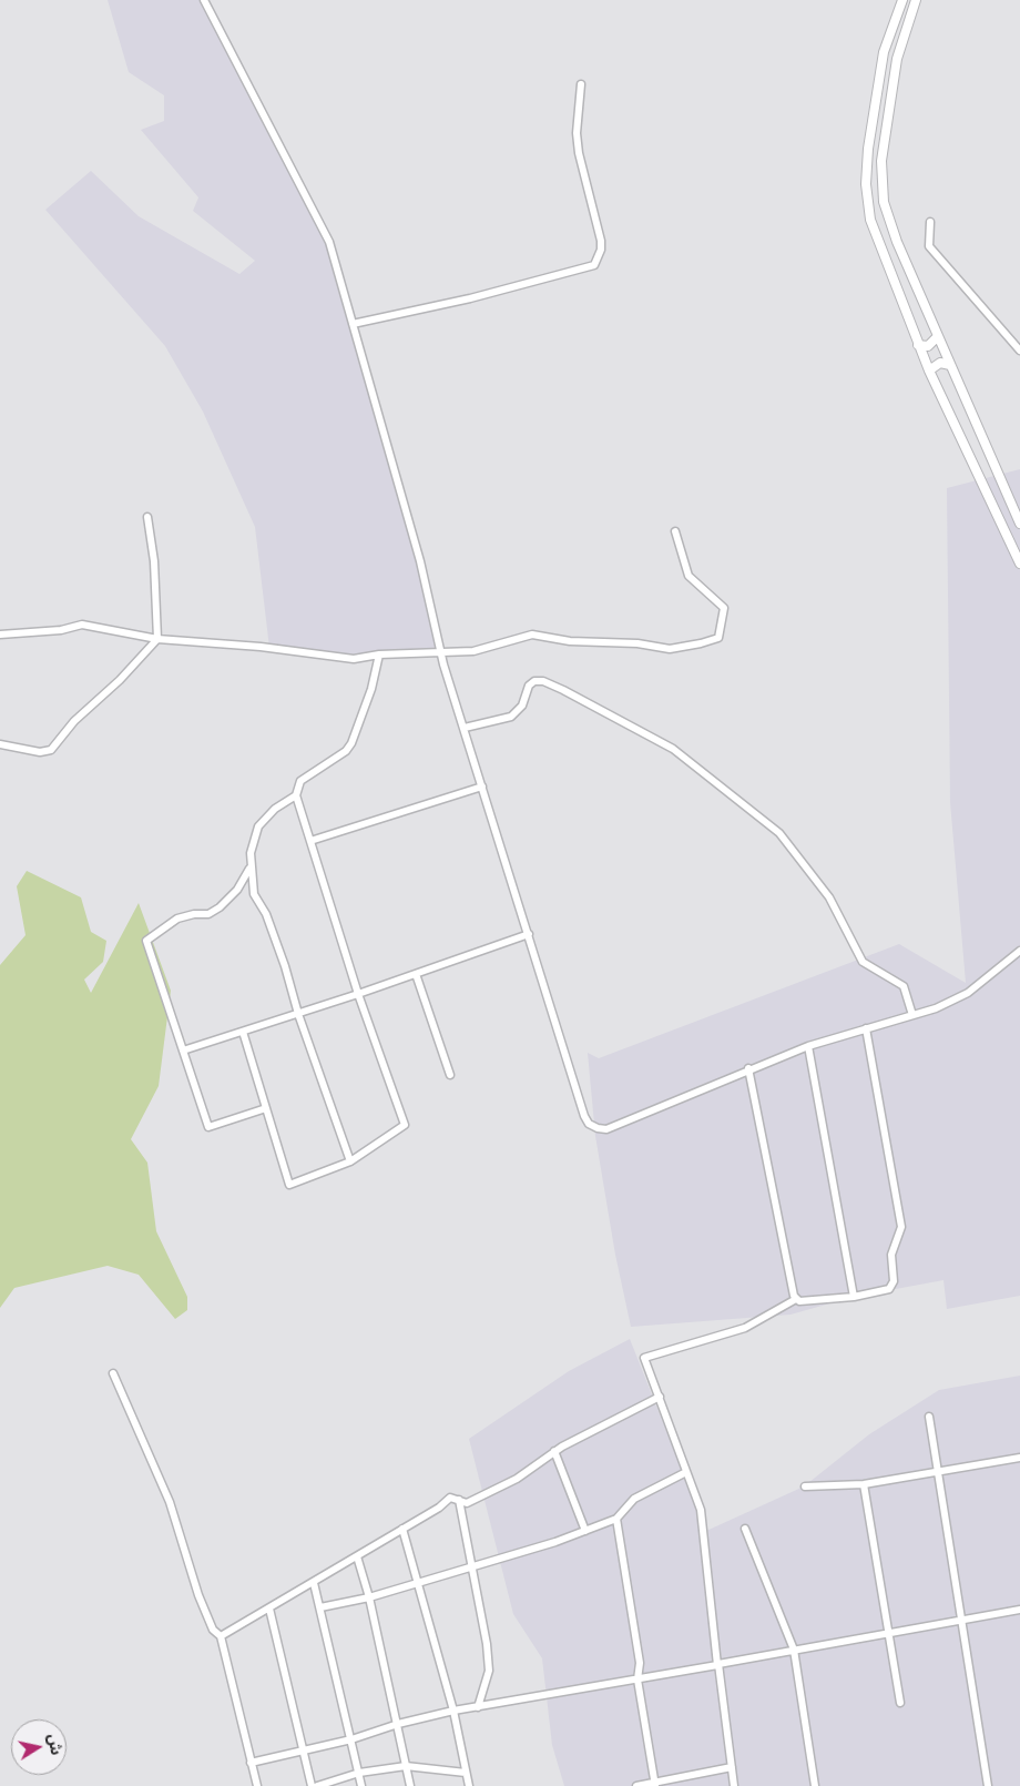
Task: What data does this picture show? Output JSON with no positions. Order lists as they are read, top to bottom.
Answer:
{
  "north": "right"
}
